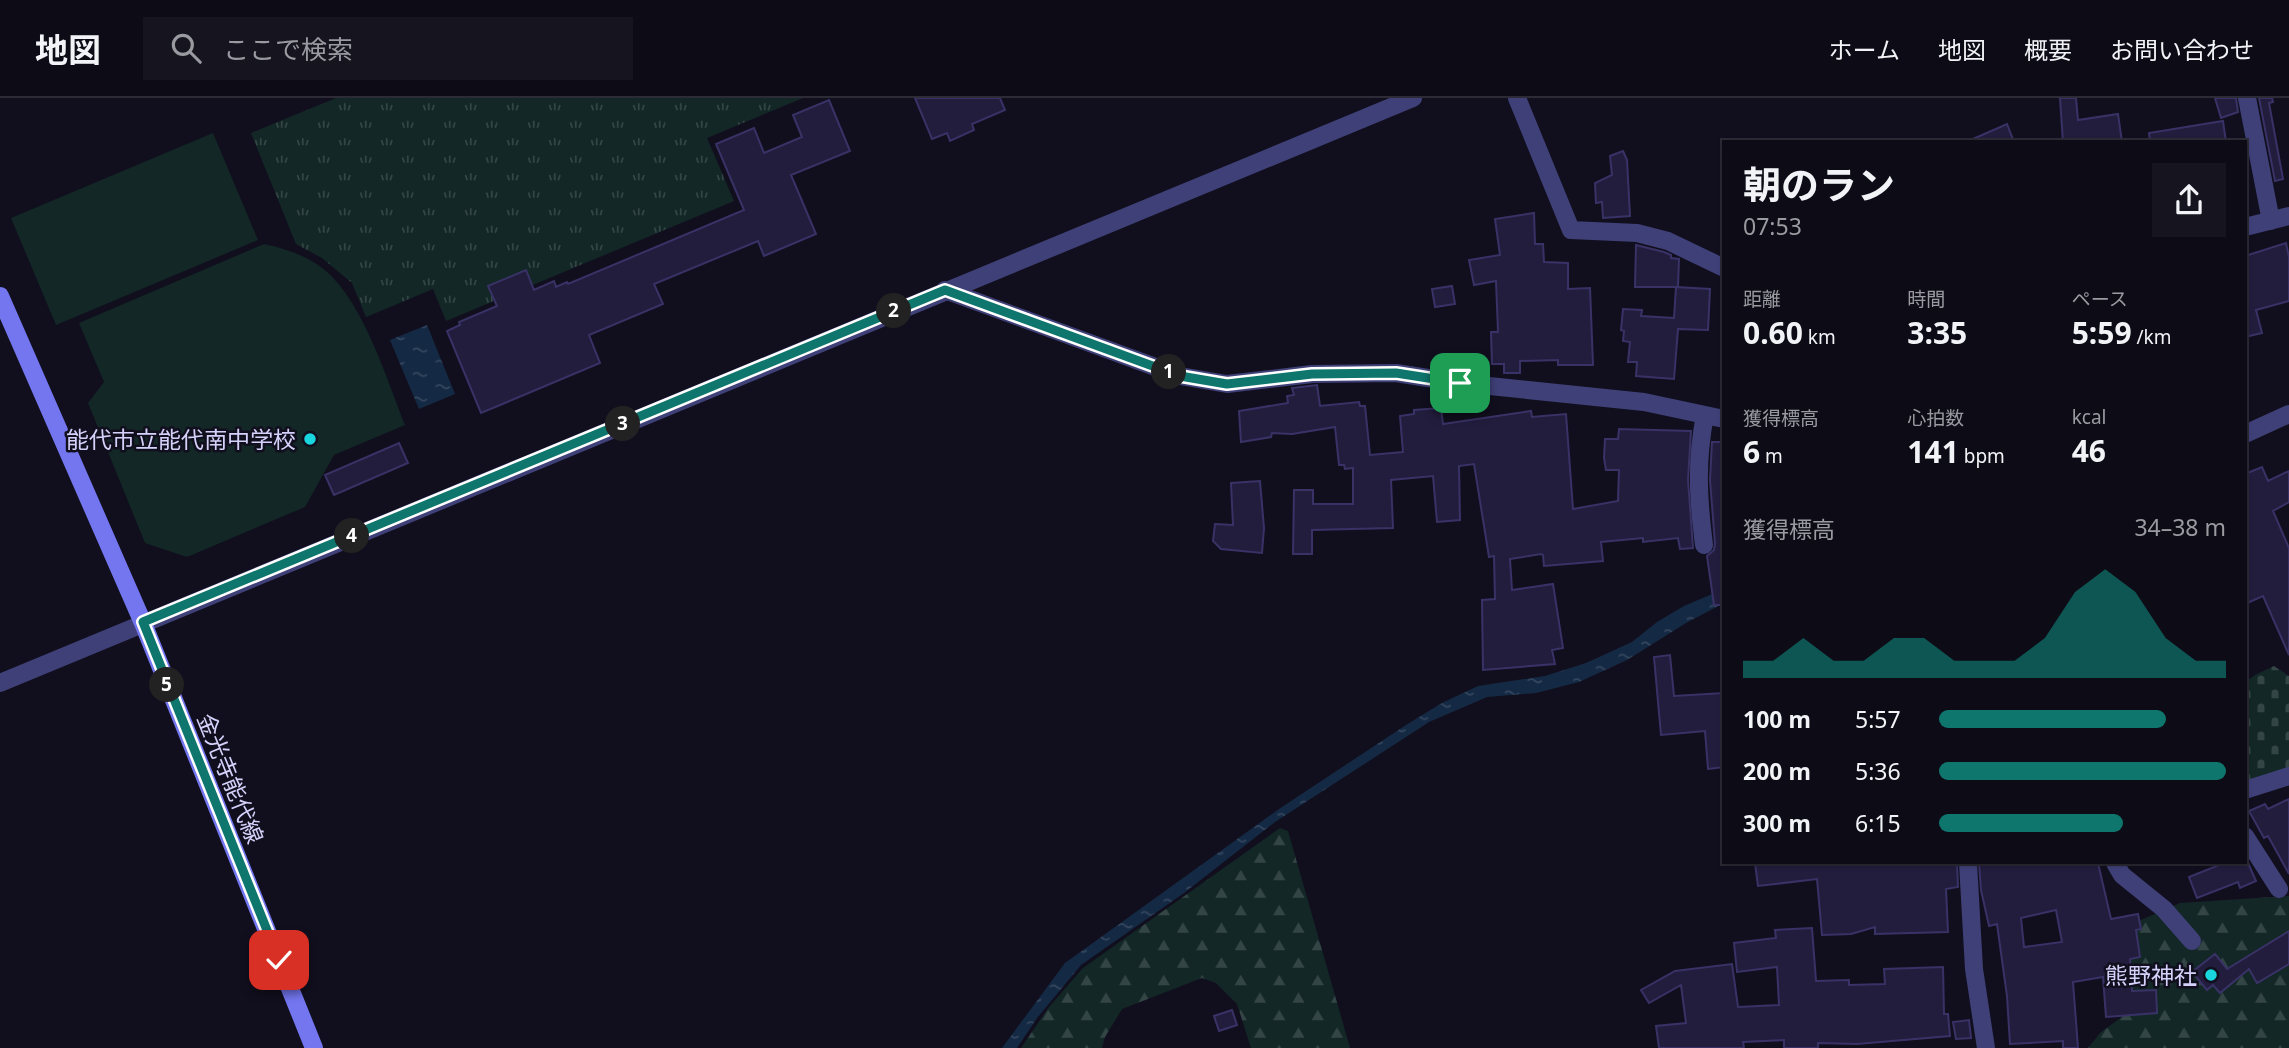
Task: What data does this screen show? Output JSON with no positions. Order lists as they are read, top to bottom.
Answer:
{
  "streets": {
    "main road": ["金光寺能代線"]
  },
  "places": ["能代市立能代南中学校", "熊野神社"],
  "page": {
    "header": "地図",
    "search": "ここで検索",
    "nav": [
      "ホーム",
      "地図",
      "概要",
      "お問い合わせ"
    ],
    "heading": ["朝のラン", "07:53"],
    "stats": [
      ["距離", "0.60 km"],
      ["時間", "3:35"],
      ["ペース", "5:59 /km"],
      ["獲得標高", "6 m"],
      ["心拍数", "141 bpm"],
      ["kcal", "46"]
    ],
    "pins": [
      "2",
      "1",
      "3",
      "4",
      "5"
    ],
    "chart": ["獲得標高", "34–38 m"],
    "list": [
      {
        "name": "100 m",
        "note": "5:57"
      },
      {
        "name": "200 m",
        "note": "5:36"
      },
      {
        "name": "300 m",
        "note": "6:15"
      }
    ]
  }
}
